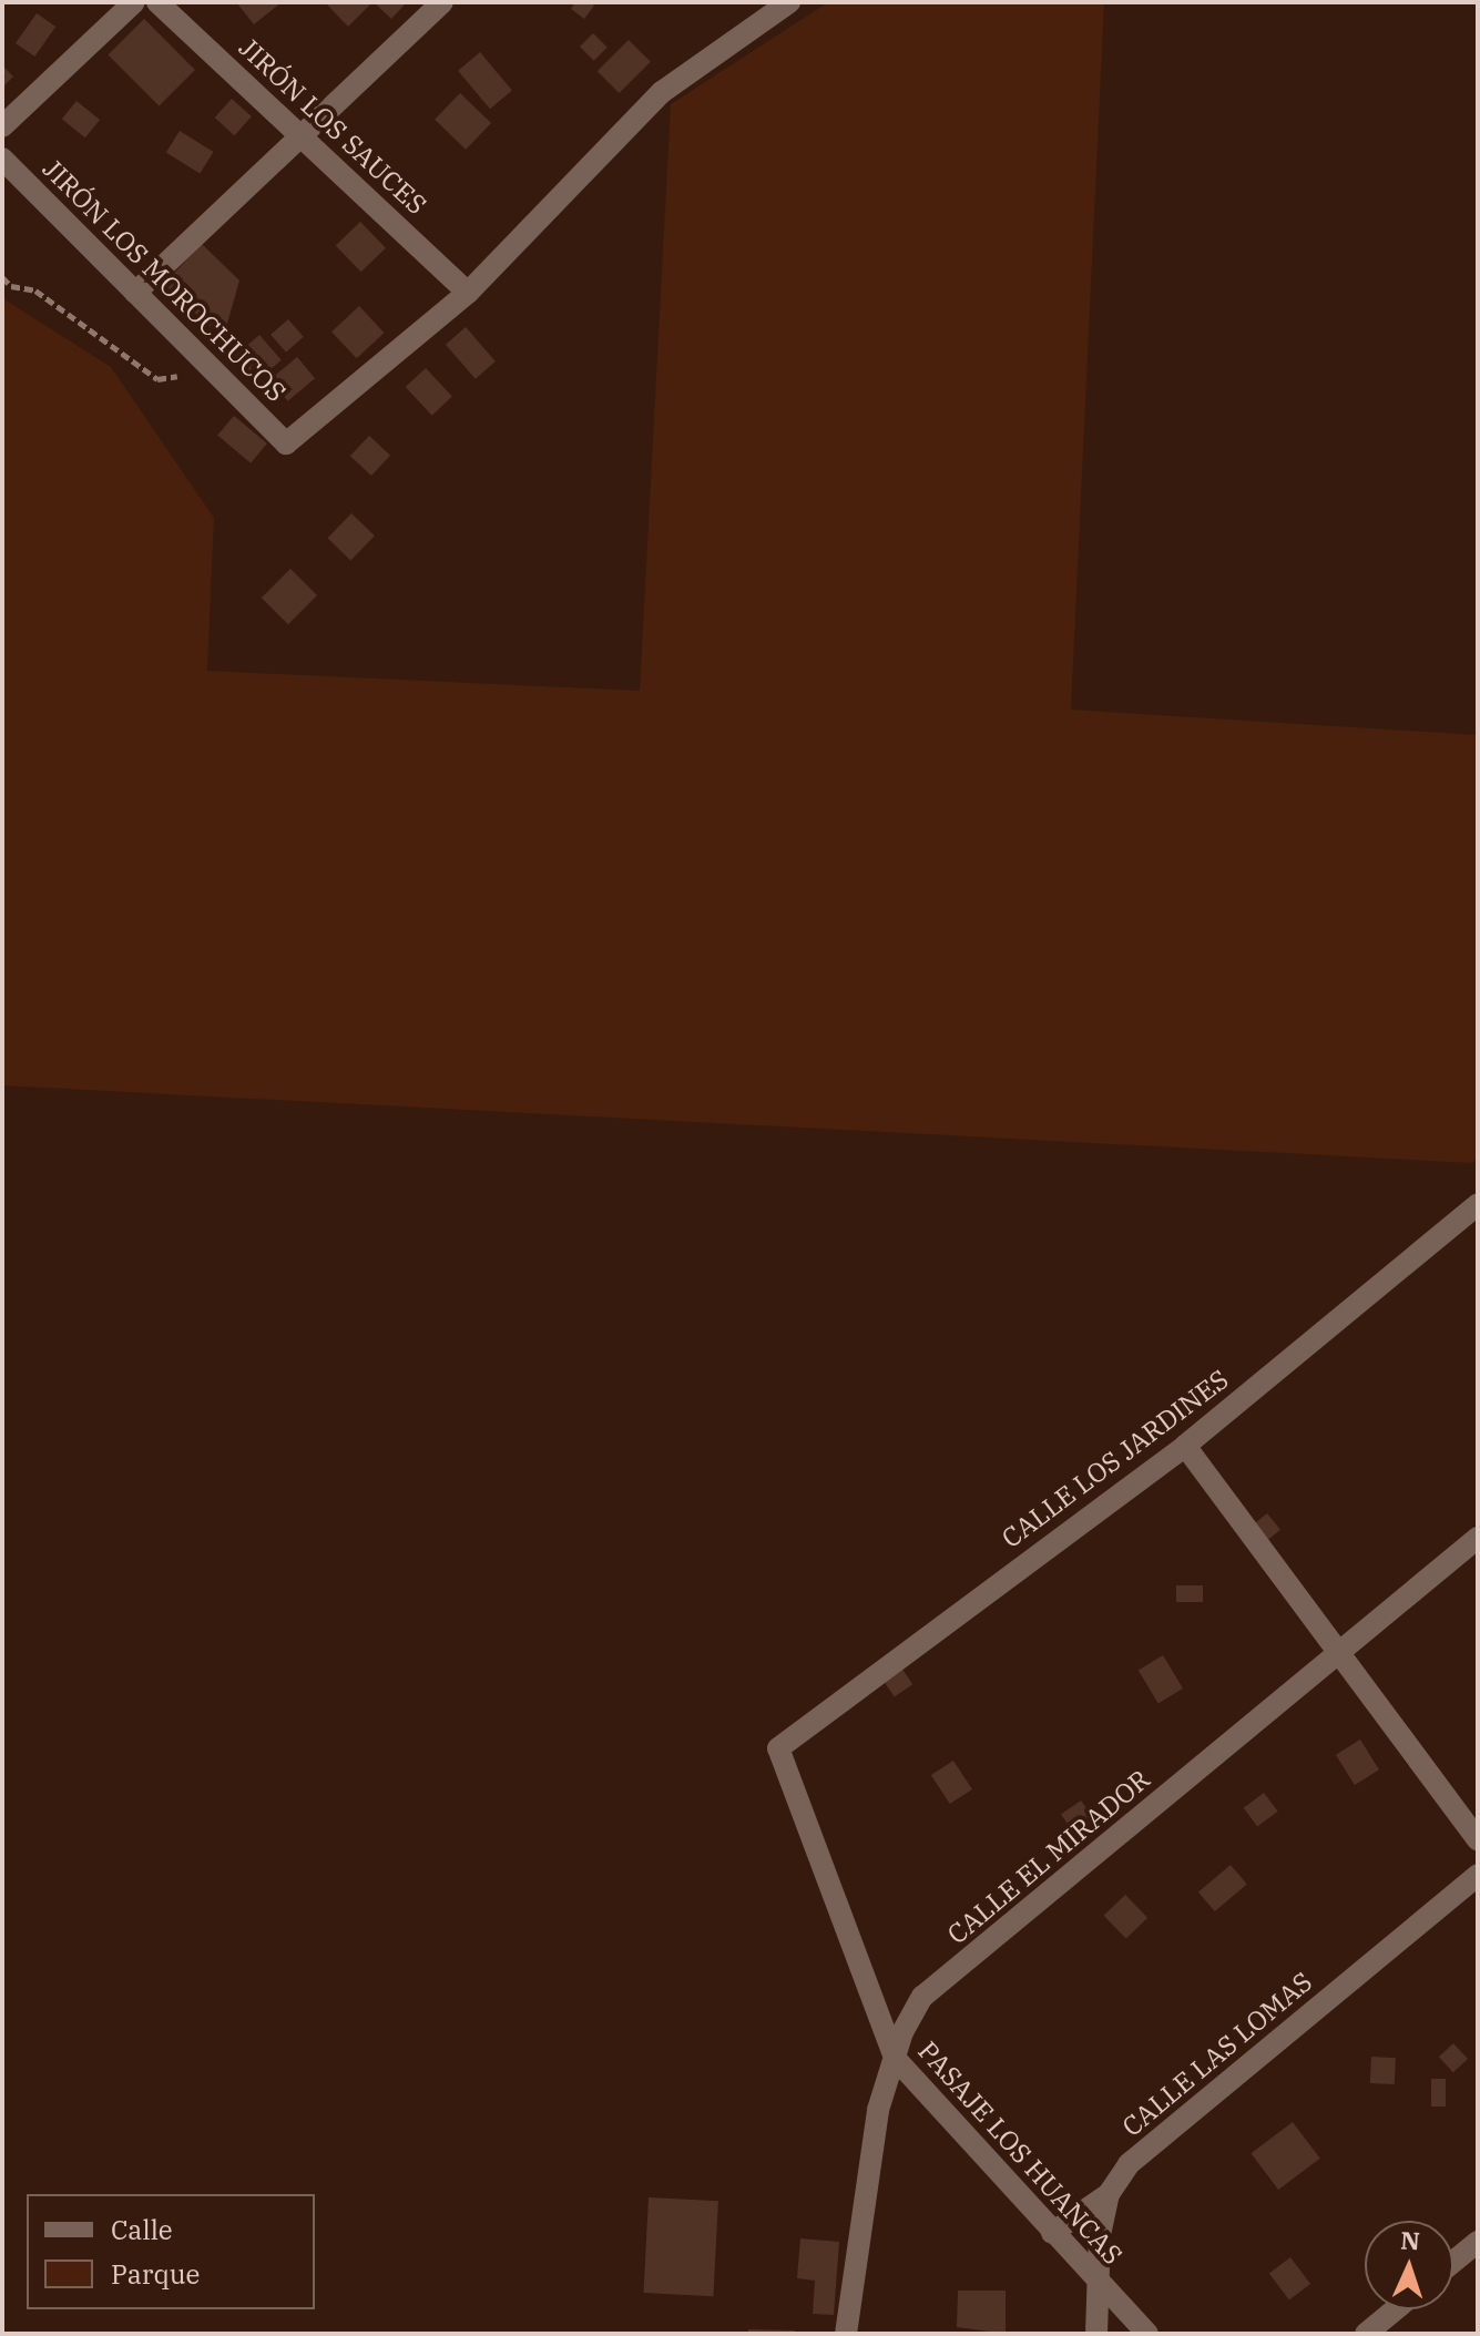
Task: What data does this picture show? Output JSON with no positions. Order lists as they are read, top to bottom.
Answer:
{
  "streets": {
    "street": [
      "JIRÓN LOS SAUCES",
      "JIRÓN LOS MOROCHUCOS",
      "CALLE LOS JARDINES",
      "CALLE EL MIRADOR",
      "CALLE LAS LOMAS",
      "PASAJE LOS HUANCAS"
    ]
  },
  "crossings": [
    ["JIRÓN LOS SAUCES", "JIRÓN LOS MOROCHUCOS"],
    ["CALLE LOS JARDINES", "PASAJE LOS HUANCAS"],
    ["CALLE EL MIRADOR", "PASAJE LOS HUANCAS"]
  ],
  "legend": ["Calle", "Parque"],
  "north": "top"
}
